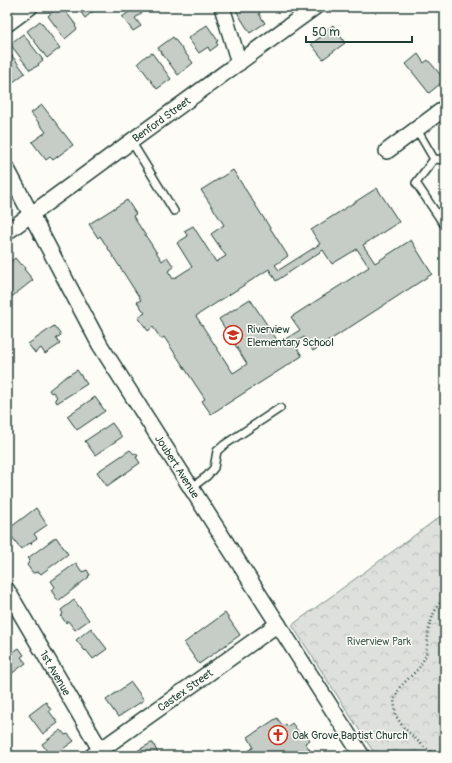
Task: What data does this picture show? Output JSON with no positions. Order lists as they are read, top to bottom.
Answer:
{
  "streets": {
    "street": [
      "Benford Street",
      "Joubert Avenue",
      "1st Avenue",
      "Castex Street"
    ]
  },
  "crossings": [
    ["Benford Street", "Joubert Avenue"],
    ["Joubert Avenue", "Castex Street"],
    ["1st Avenue", "Castex Street"]
  ],
  "parks": ["Riverview Park"],
  "places": {
    "school or university": ["Riverview Elementary School"],
    "church": ["Oak Grove Baptist Church"]
  },
  "scale_bar": "50 m"
}
